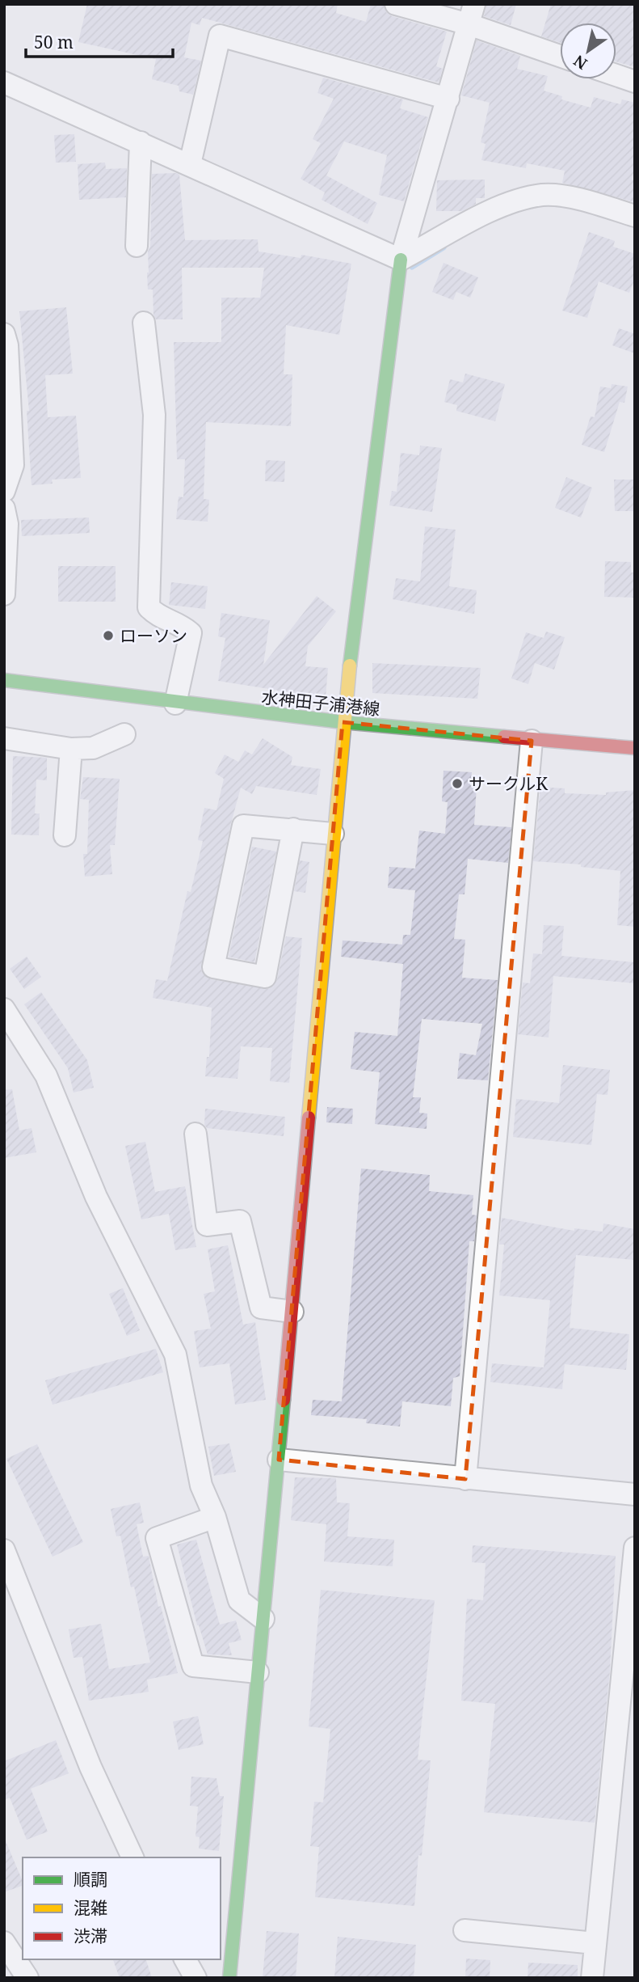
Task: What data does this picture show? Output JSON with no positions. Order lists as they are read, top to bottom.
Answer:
{
  "streets": {
    "street": ["水神田子浦港線"]
  },
  "places": ["ローソン", "サークルK"],
  "legend": ["順調", "混雑", "渋滞"],
  "scale_bar": "50 m",
  "north": "bottom left"
}
